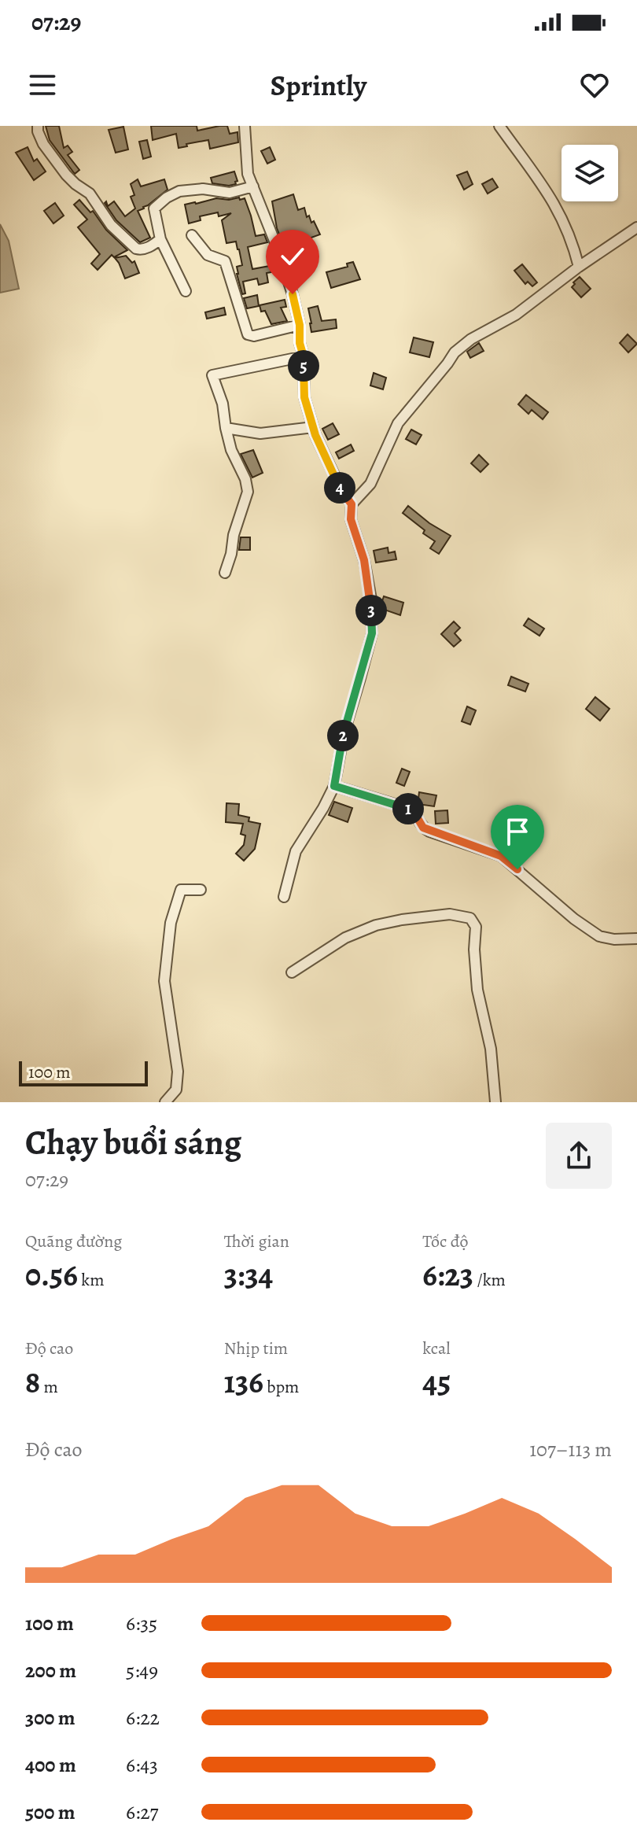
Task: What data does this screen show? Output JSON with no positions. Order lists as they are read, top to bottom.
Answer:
{
  "scale_bar": "100 m",
  "page": {
    "status": "07:29",
    "header": "Sprintly",
    "pins": [
      "5",
      "4",
      "3",
      "2",
      "1"
    ],
    "scale": "100 m",
    "heading": ["Chạy buổi sáng", "07:29"],
    "stats": [
      ["Quãng đường", "0.56 km"],
      ["Thời gian", "3:34"],
      ["Tốc độ", "6:23 /km"],
      ["Độ cao", "8 m"],
      ["Nhịp tim", "136 bpm"],
      ["kcal", "45"]
    ],
    "chart": ["Độ cao", "107–113 m"],
    "list": [
      {
        "name": "100 m",
        "note": "6:35"
      },
      {
        "name": "200 m",
        "note": "5:49"
      },
      {
        "name": "300 m",
        "note": "6:22"
      },
      {
        "name": "400 m",
        "note": "6:43"
      },
      {
        "name": "500 m",
        "note": "6:27"
      }
    ]
  }
}
